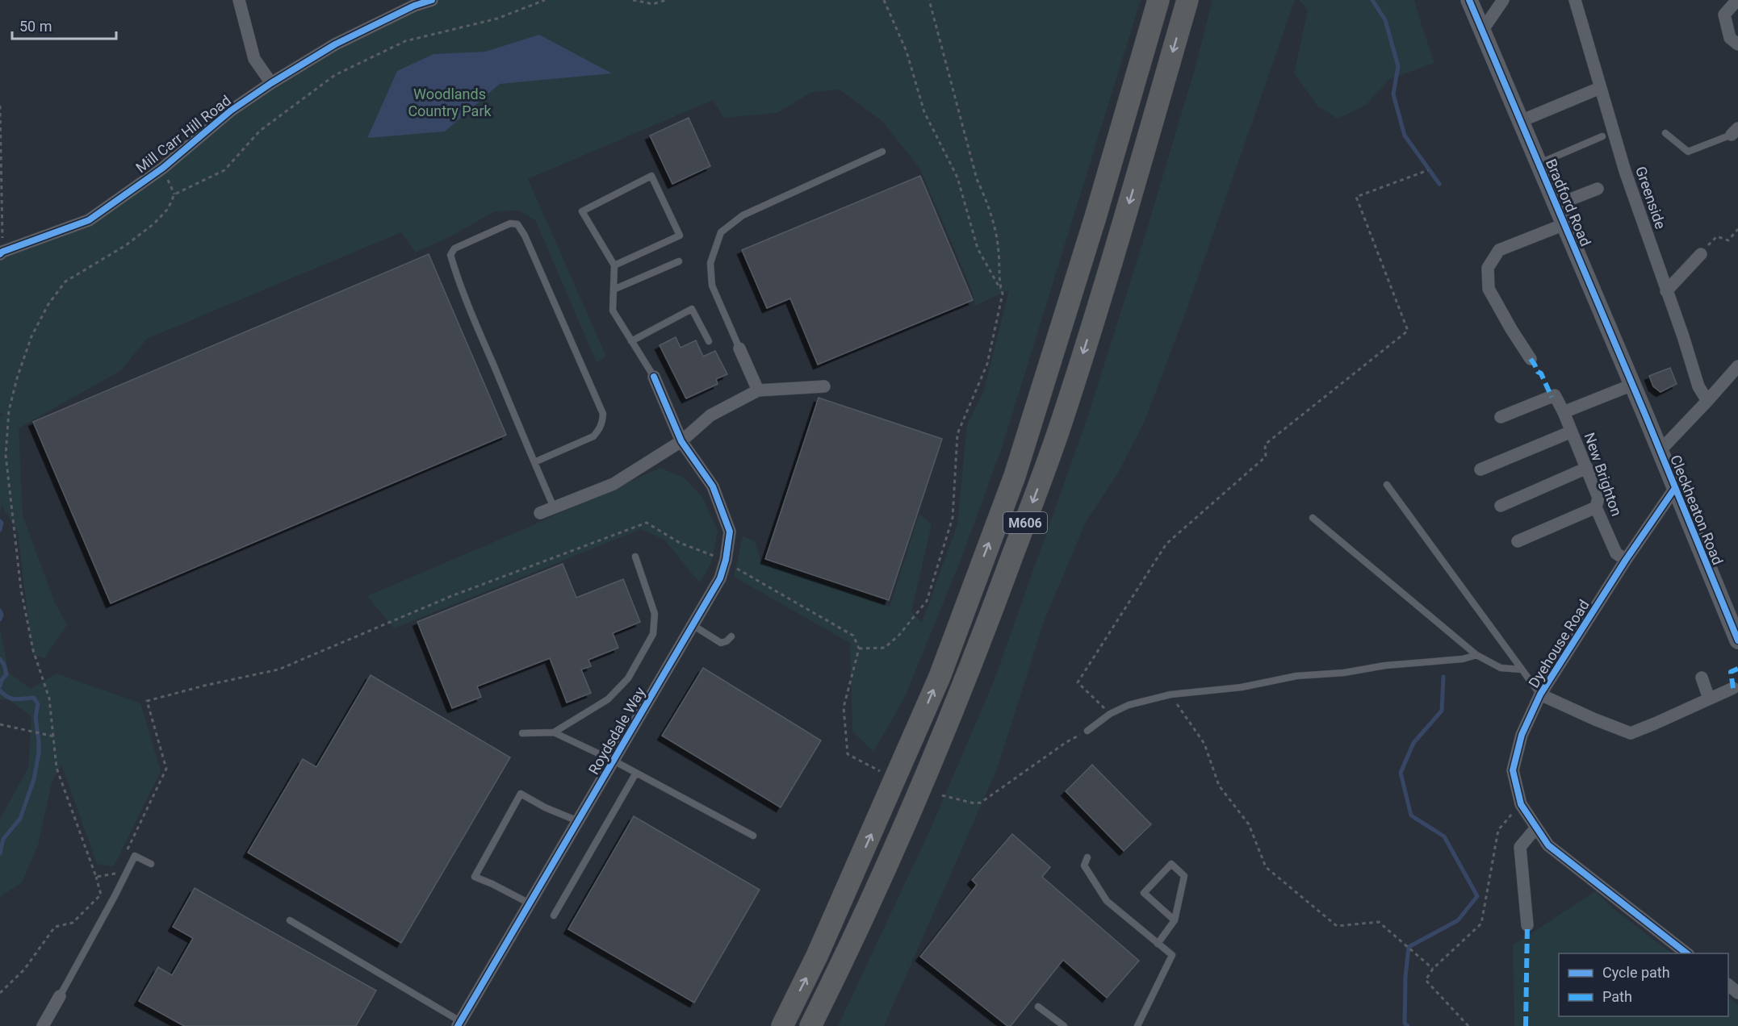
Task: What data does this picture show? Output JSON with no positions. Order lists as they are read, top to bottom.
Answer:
{
  "streets": {
    "highway": ["M606"],
    "street": [
      "Mill Carr Hill Road",
      "Greenside",
      "Bradford Road",
      "New Brighton",
      "Cleckheaton Road",
      "Dyehouse Road",
      "Roydsdale Way"
    ]
  },
  "crossings": [
    ["Bradford Road", "Cleckheaton Road"],
    ["New Brighton", "Dyehouse Road"],
    ["Cleckheaton Road", "Dyehouse Road"]
  ],
  "parks": ["Woodlands Country Park"],
  "legend": ["Cycle path", "Path"],
  "scale_bar": "50 m"
}
